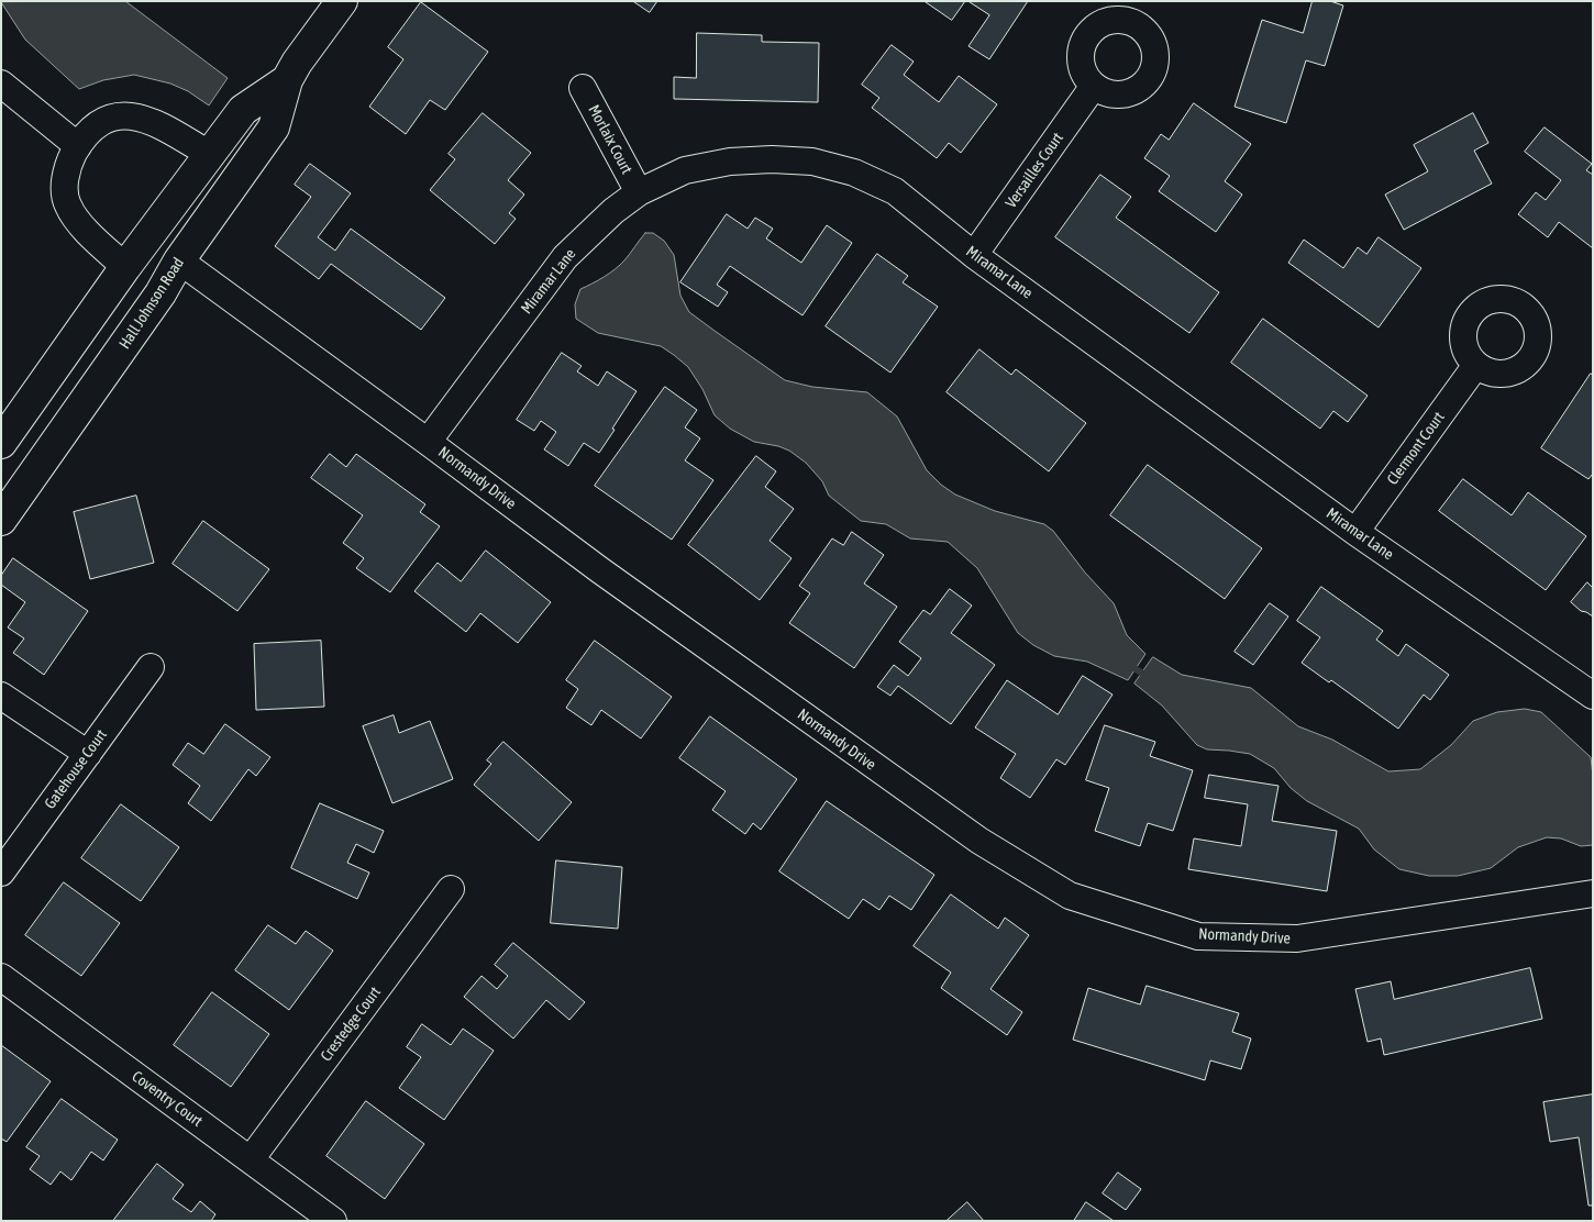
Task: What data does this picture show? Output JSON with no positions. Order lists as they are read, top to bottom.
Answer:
{
  "streets": {
    "main road": ["Hall Johnson Road"],
    "street": [
      "Morlaix Court",
      "Versailles Court",
      "Miramar Lane",
      "Clermont Court",
      "Normandy Drive",
      "Gatehouse Court",
      "Crestedge Court",
      "Coventry Court"
    ]
  },
  "crossings": [
    ["Morlaix Court", "Miramar Lane"],
    ["Versailles Court", "Miramar Lane"],
    ["Miramar Lane", "Clermont Court"],
    ["Miramar Lane", "Normandy Drive"],
    ["Hall Johnson Road", "Normandy Drive"],
    ["Crestedge Court", "Coventry Court"]
  ]
}
